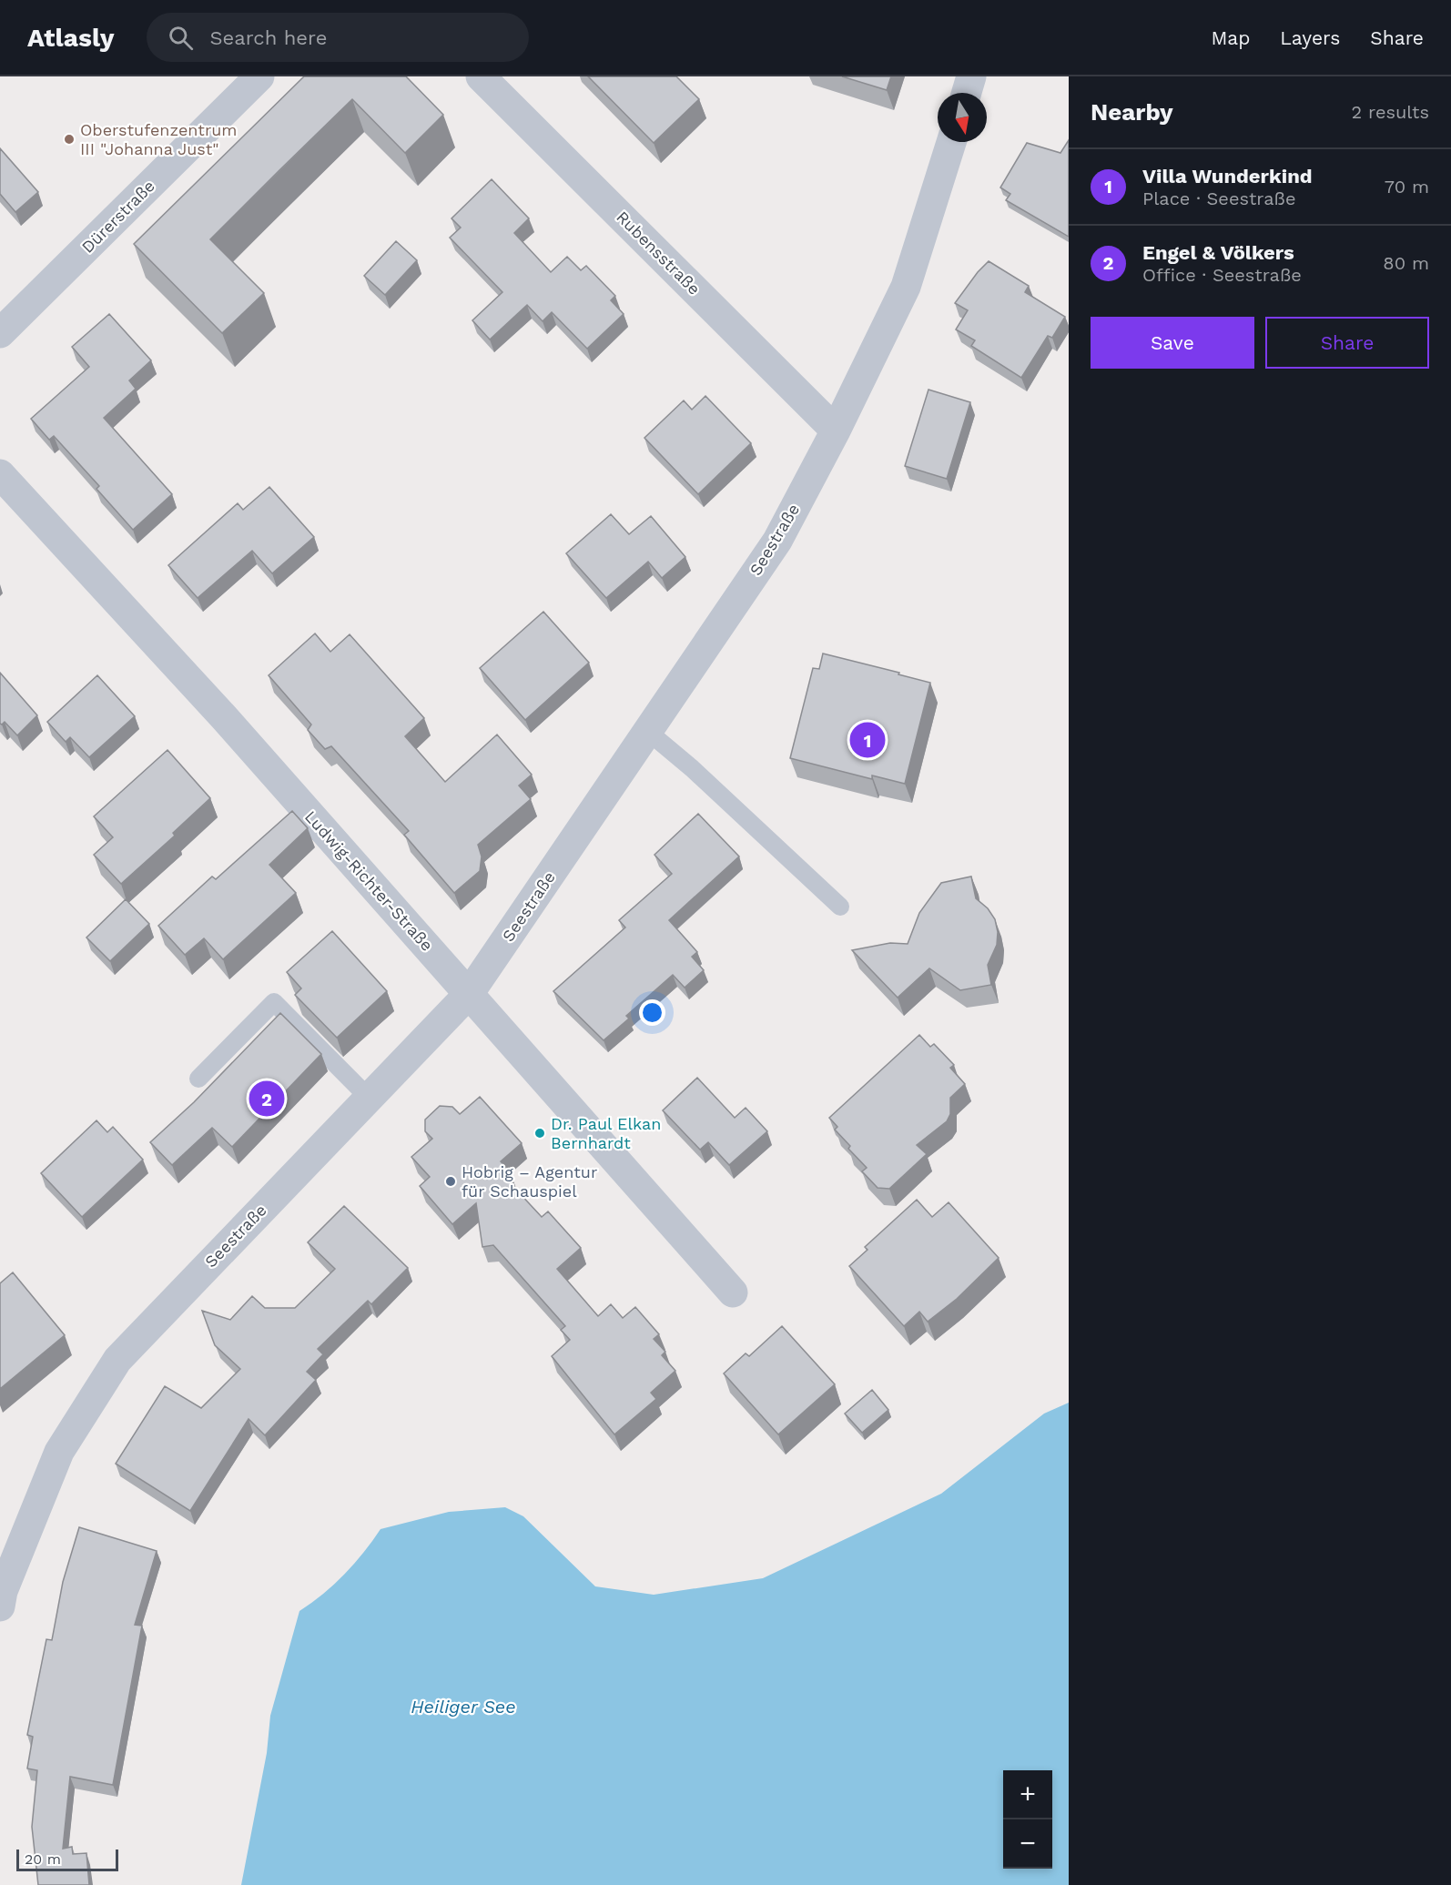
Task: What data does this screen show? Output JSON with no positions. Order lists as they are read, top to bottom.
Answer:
{
  "streets": {
    "street": [
      "Dürerstraße",
      "Rubensstraße",
      "Seestraße",
      "Ludwig-Richter-Straße"
    ]
  },
  "crossings": [
    ["Rubensstraße", "Seestraße"],
    ["Seestraße", "Ludwig-Richter-Straße"]
  ],
  "water": ["Heiliger See"],
  "places": ["Oberstufenzentrum III \"Johanna Just\"", "Dr. Paul Elkan Bernhardt", "Hobrig – Agentur für Schauspiel"],
  "scale_bar": "20 m",
  "north": "bottom",
  "page": {
    "header": "Atlasly",
    "search": "Search here",
    "nav": ["Map", "Layers", "Share"],
    "heading": ["Nearby", "2 results"],
    "list": [
      {
        "mark": "1",
        "name": "Villa Wunderkind",
        "note": "Place · Seestraße",
        "value": "70 m"
      },
      {
        "mark": "2",
        "name": "Engel & Völkers",
        "note": "Office · Seestraße",
        "value": "80 m"
      }
    ],
    "buttons": ["Save", "Share"],
    "pins": ["1", "2"],
    "map_buttons": ["+", "−"],
    "scale": "20 m"
  }
}
